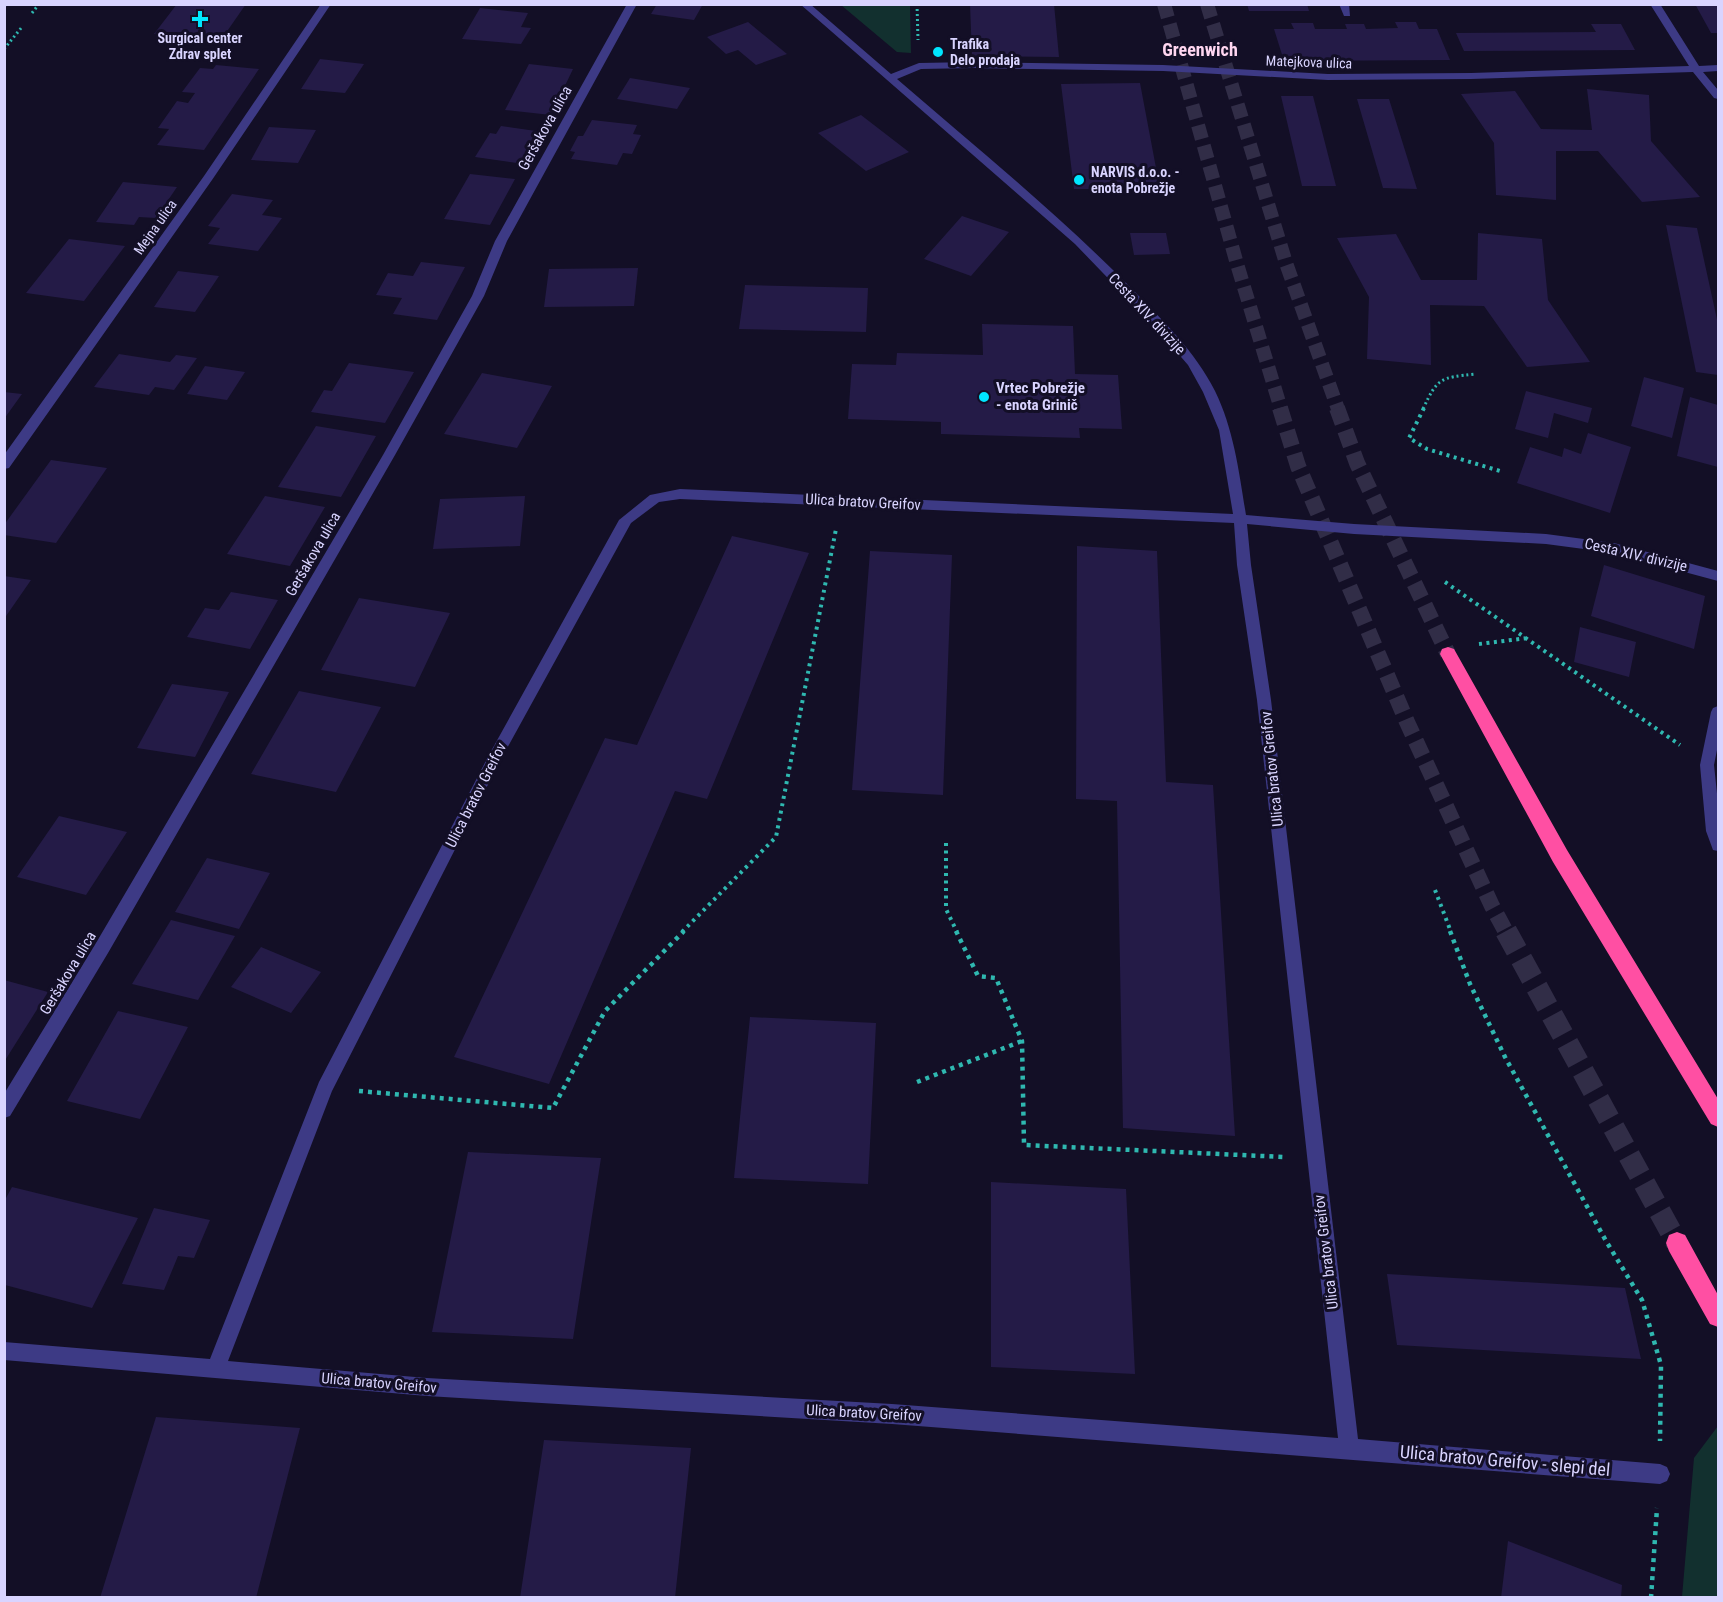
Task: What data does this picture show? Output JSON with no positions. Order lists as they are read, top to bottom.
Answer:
{
  "streets": {
    "street": [
      "Matejkova ulica",
      "Geršakova ulica",
      "Mejna ulica",
      "Cesta XIV. divizije",
      "Ulica bratov Greifov",
      "Ulica bratov Greifov - slepi del"
    ]
  },
  "crossings": [
    ["Matejkova ulica", "Cesta XIV. divizije"],
    ["Cesta XIV. divizije", "Ulica bratov Greifov"],
    ["Ulica bratov Greifov", "Ulica bratov Greifov - slepi del"]
  ],
  "districts": ["Greenwich"],
  "places": {
    "health": ["Surgical center Zdrav splet"],
    "other": ["Trafika Delo prodaja", "NARVIS d.o.o. - enota Pobrežje", "Vrtec Pobrežje - enota Grinič"]
  }
}
